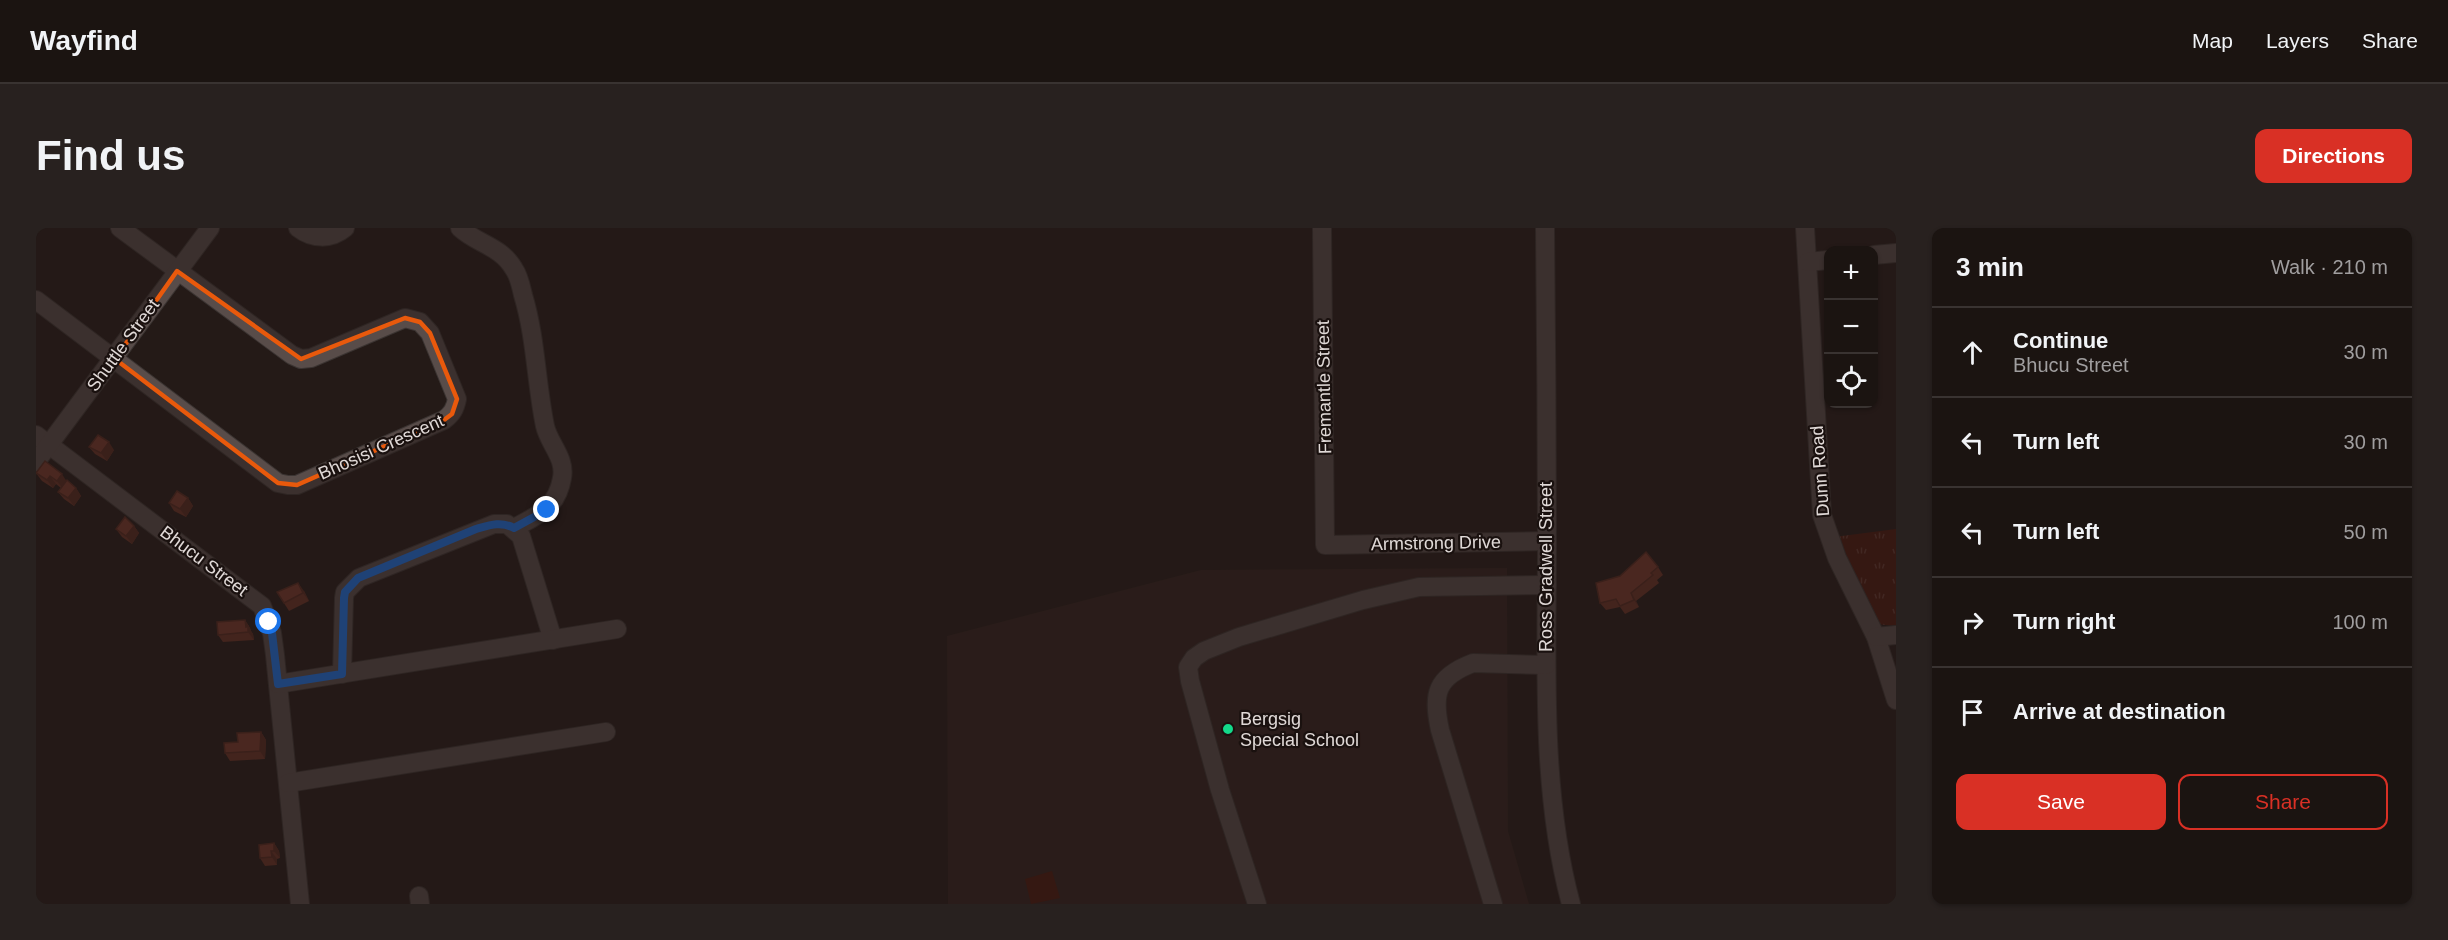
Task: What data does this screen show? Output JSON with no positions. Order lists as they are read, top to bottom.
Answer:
{
  "streets": {
    "street": [
      "Shuttle Street",
      "Fremantle Street",
      "Bhosisi Crescent",
      "Dunn Road",
      "Armstrong Drive",
      "Bhucu Street",
      "Ross Gradwell Street"
    ]
  },
  "crossings": [
    ["Shuttle Street", "Bhosisi Crescent"],
    ["Shuttle Street", "Bhucu Street"],
    ["Fremantle Street", "Armstrong Drive"],
    ["Armstrong Drive", "Ross Gradwell Street"]
  ],
  "places": ["Bergsig Special School"],
  "page": {
    "header": "Wayfind",
    "nav": ["Map", "Layers", "Share"],
    "buttons": [
      "Directions",
      ["Save", "Share"]
    ],
    "title": "Find us",
    "heading": ["3 min", "Walk · 210 m"],
    "map_buttons": ["+", "−"],
    "list": [
      ["Continue", "Bhucu Street", "30 m"],
      ["Turn left", "30 m"],
      ["Turn left", "50 m"],
      ["Turn right", "100 m"],
      "Arrive at destination"
    ]
  }
}
